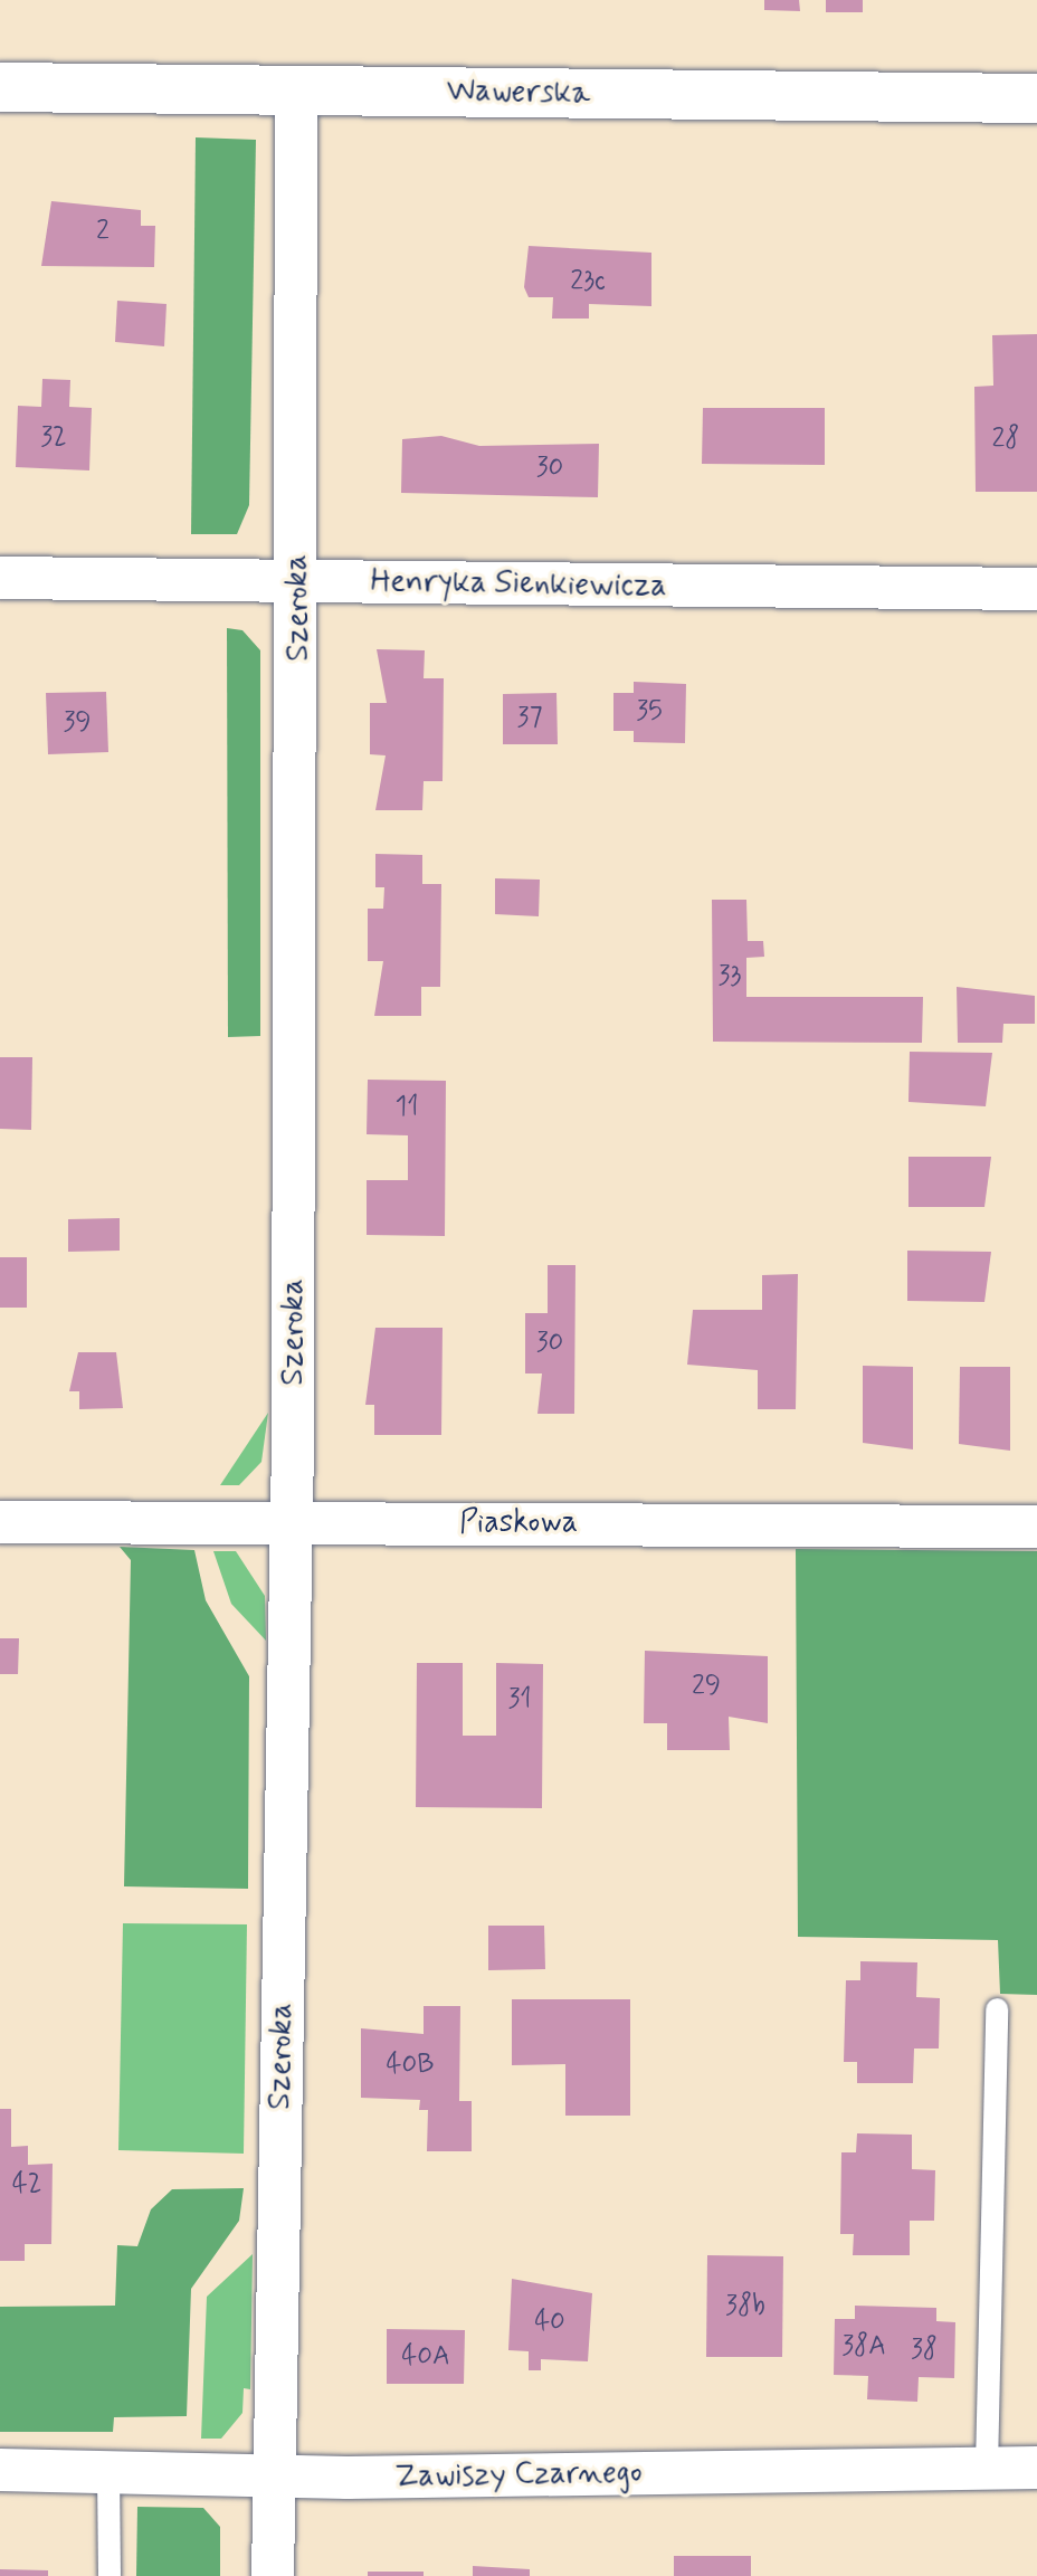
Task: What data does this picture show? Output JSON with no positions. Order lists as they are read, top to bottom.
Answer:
{
  "streets": {
    "street": [
      "Wawerska",
      "Henryka Sienkiewicza",
      "Szeroka",
      "Piaskowa",
      "Zawiszy Czarnego"
    ]
  },
  "crossings": [
    ["Wawerska", "Szeroka"],
    ["Henryka Sienkiewicza", "Szeroka"],
    ["Szeroka", "Piaskowa"],
    ["Szeroka", "Zawiszy Czarnego"]
  ],
  "house_numbers": [
    "2",
    "23c",
    "32",
    "28",
    "30",
    "35",
    "37",
    "39",
    "33",
    "11",
    "30",
    "29",
    "31",
    "40B",
    "42",
    "38b",
    "40",
    "38A",
    "38",
    "40A"
  ]
}
